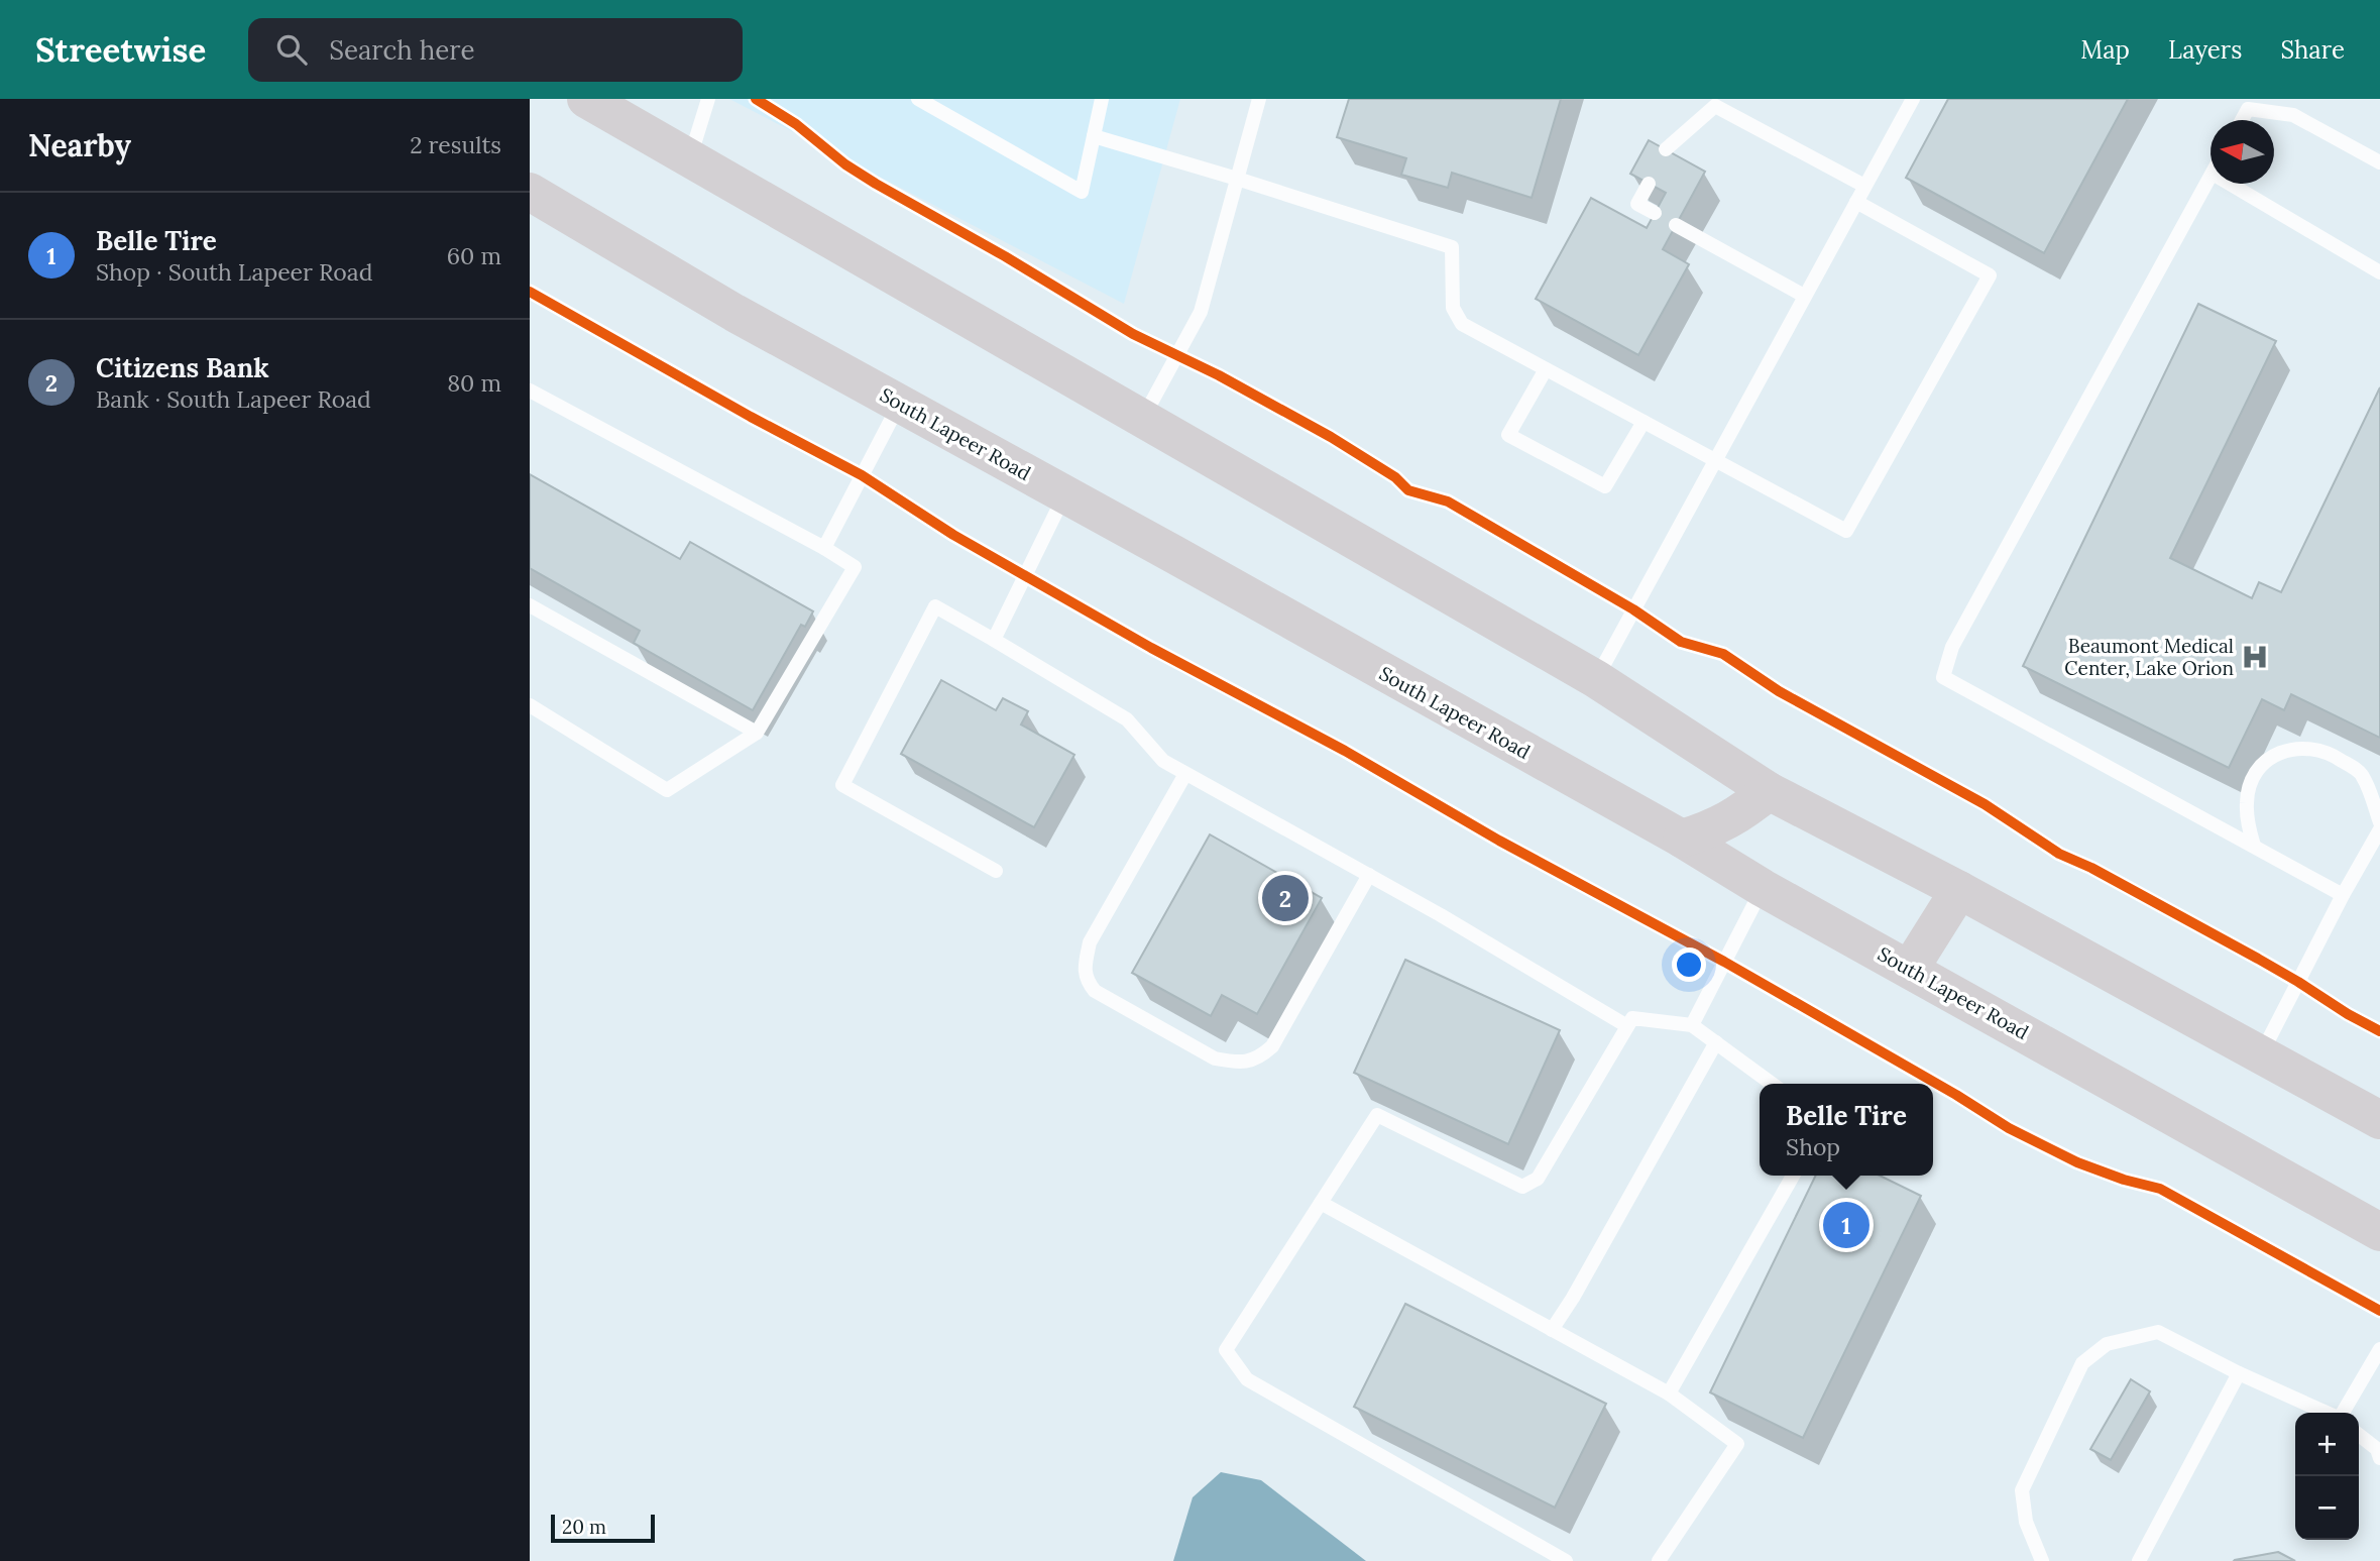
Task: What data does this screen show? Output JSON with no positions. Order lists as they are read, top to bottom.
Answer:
{
  "streets": {
    "main road": ["South Lapeer Road"]
  },
  "places": {
    "hospital": ["Beaumont Medical Center, Lake Orion"]
  },
  "scale_bar": "20 m",
  "north": "left",
  "page": {
    "header": "Streetwise",
    "search": "Search here",
    "nav": ["Map", "Layers", "Share"],
    "heading": ["Nearby", "2 results"],
    "list": [
      {
        "mark": "1",
        "name": "Belle Tire",
        "note": "Shop · South Lapeer Road",
        "value": "60 m"
      },
      {
        "mark": "2",
        "name": "Citizens Bank",
        "note": "Bank · South Lapeer Road",
        "value": "80 m"
      }
    ],
    "pins": ["2", "1"],
    "popup": ["Belle Tire", "Shop"],
    "map_buttons": ["+", "−"],
    "scale": "20 m"
  }
}
